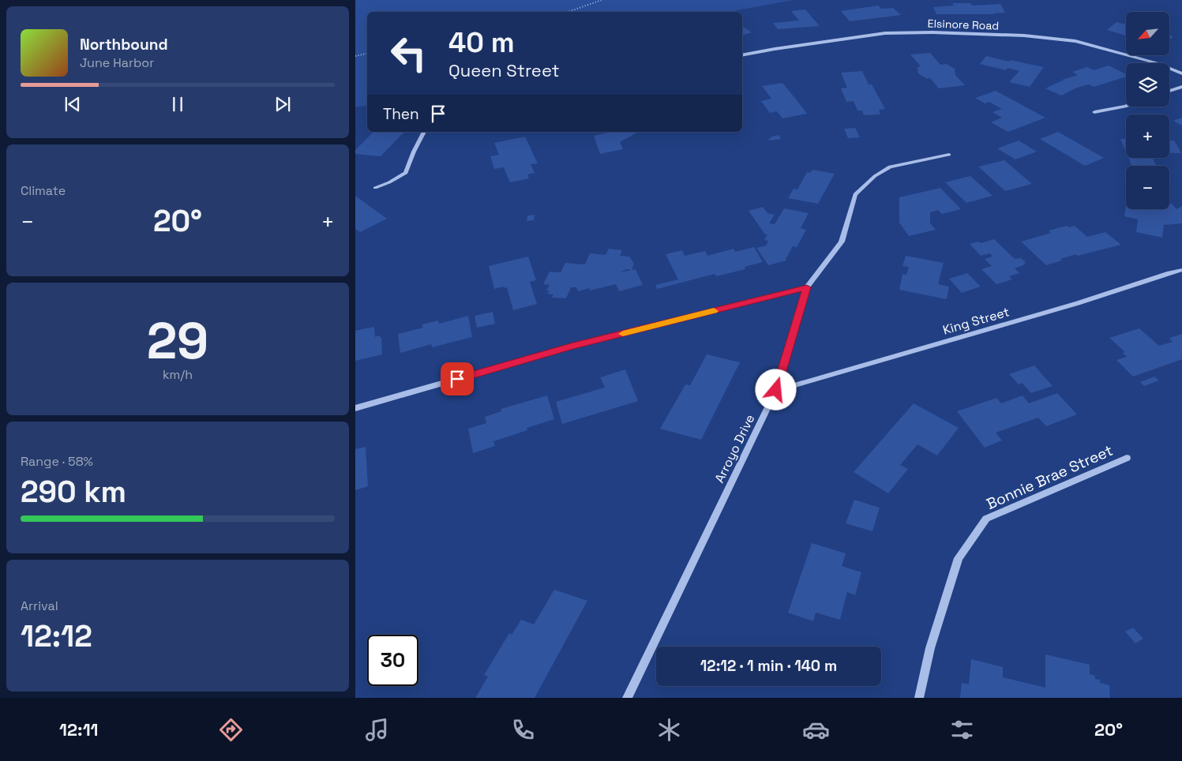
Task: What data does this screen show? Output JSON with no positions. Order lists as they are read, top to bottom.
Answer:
{
  "streets": {
    "street": [
      "Elsinore Road",
      "King Street",
      "Arroyo Drive",
      "Bonnie Brae Street"
    ]
  },
  "crossings": [
    ["King Street", "Arroyo Drive"]
  ],
  "north": "bottom left",
  "page": {
    "map_buttons": ["+", "−"],
    "turn": ["40 m", "Queen Street"],
    "song": ["Northbound", "June Harbor"],
    "then": "Then",
    "tile": [
      "Climate",
      ["29", "km/h"],
      ["Range · 58%", "290 km"],
      ["Arrival", "12:12"]
    ],
    "heat": ["−", "20°", "+"],
    "limit": "30",
    "trip": "12:12 · 1 min · 140 m",
    "tabs": ["12:11", "20°"]
  }
}
